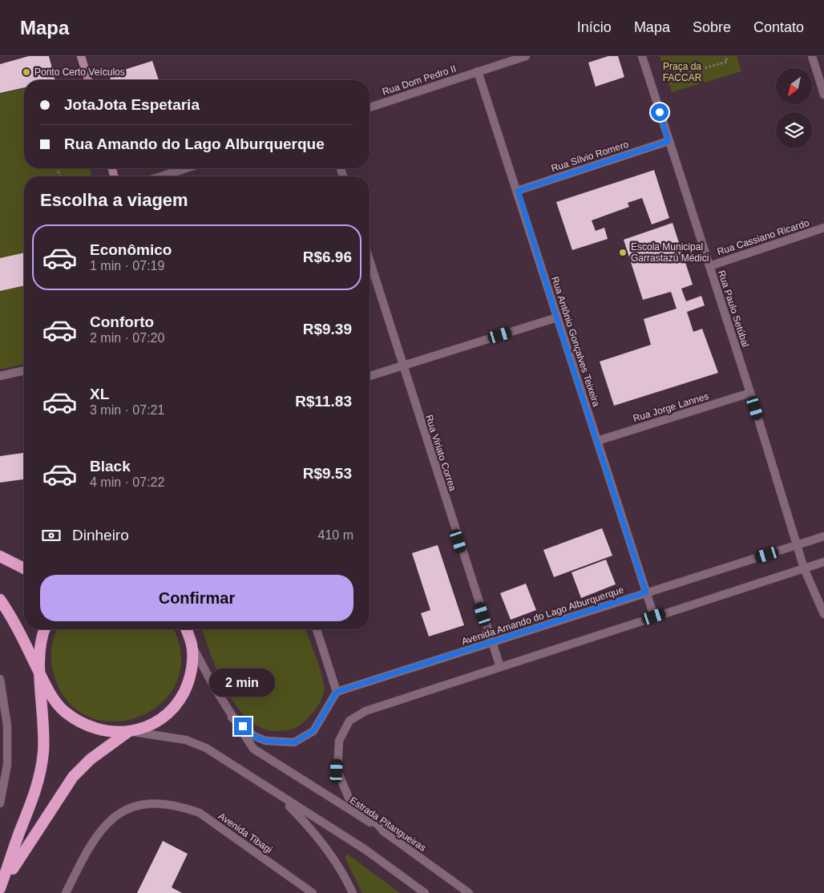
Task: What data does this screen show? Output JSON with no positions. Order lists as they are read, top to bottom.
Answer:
{
  "streets": {
    "street": [
      "Rua Dom Pedro II",
      "Rua Sílvio Romero",
      "Rua Cassiano Ricardo",
      "Rua Paulo Setúbal",
      "Rua Antônio Gonçalves Teixeira",
      "Rua Jorge Lannes",
      "Rua Viriato Correa",
      "Avenida Amando do Lago Alburquerque",
      "Estrada Pitangueiras",
      "Avenida Tibagi"
    ]
  },
  "crossings": [
    ["Rua Dom Pedro II", "Rua Antônio Gonçalves Teixeira"],
    ["Rua Sílvio Romero", "Rua Paulo Setúbal"],
    ["Rua Sílvio Romero", "Rua Antônio Gonçalves Teixeira"],
    ["Rua Cassiano Ricardo", "Rua Paulo Setúbal"],
    ["Rua Paulo Setúbal", "Rua Jorge Lannes"],
    ["Rua Paulo Setúbal", "Avenida Amando do Lago Alburquerque"],
    ["Rua Antônio Gonçalves Teixeira", "Rua Jorge Lannes"],
    ["Rua Antônio Gonçalves Teixeira", "Avenida Amando do Lago Alburquerque"],
    ["Rua Viriato Correa", "Avenida Amando do Lago Alburquerque"]
  ],
  "parks": ["Praça da FACCAR"],
  "places": ["Ponto Certo Veículos", "Escola Municipal Garrastazú Médici"],
  "north": "bottom left",
  "page": {
    "header": "Mapa",
    "nav": [
      "Início",
      "Mapa",
      "Sobre",
      "Contato"
    ],
    "banner": ["JotaJota Espetaria", "Rua Amando do Lago Alburquerque"],
    "heading": "Escolha a viagem",
    "list": [
      {
        "name": "Econômico",
        "note": "1 min · 07:19",
        "value": "R$6.96"
      },
      {
        "name": "Conforto",
        "note": "2 min · 07:20",
        "value": "R$9.39"
      },
      {
        "name": "XL",
        "note": "3 min · 07:21",
        "value": "R$11.83"
      },
      {
        "name": "Black",
        "note": "4 min · 07:22",
        "value": "R$9.53"
      }
    ],
    "pay": ["Dinheiro", "410 m"],
    "buttons": "Confirmar",
    "bubble": "2 min"
  }
}
